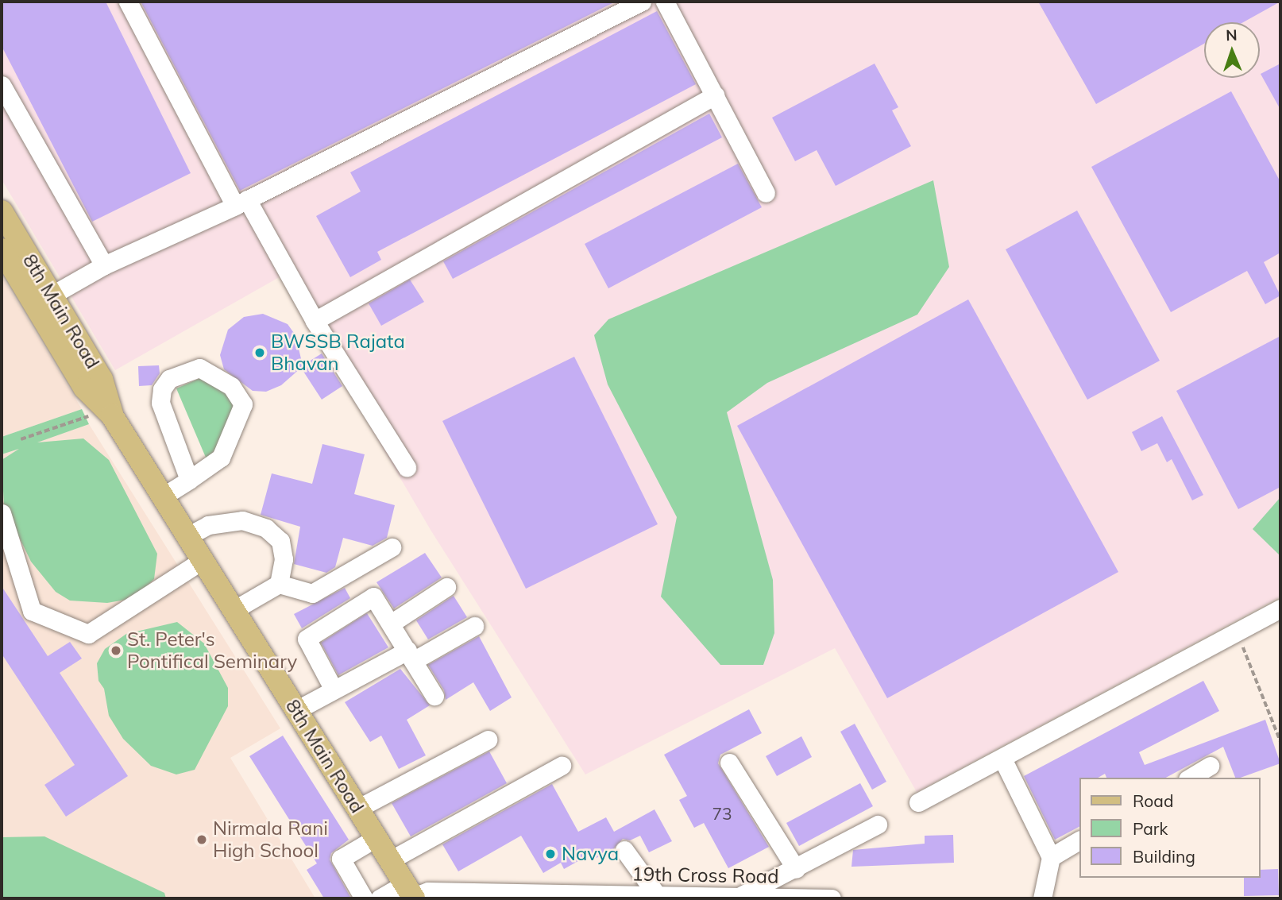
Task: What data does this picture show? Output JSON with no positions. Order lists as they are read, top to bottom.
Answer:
{
  "streets": {
    "main road": ["8th Main Road"],
    "street": ["19th Cross Road"]
  },
  "crossings": [
    ["8th Main Road", "19th Cross Road"]
  ],
  "places": [
    "BWSSB Rajata Bhavan",
    "St. Peter's Pontifical Seminary",
    "Nirmala Rani High School",
    "Navya"
  ],
  "house_numbers": ["73"],
  "legend": ["Road", "Park", "Building"],
  "north": "top"
}
